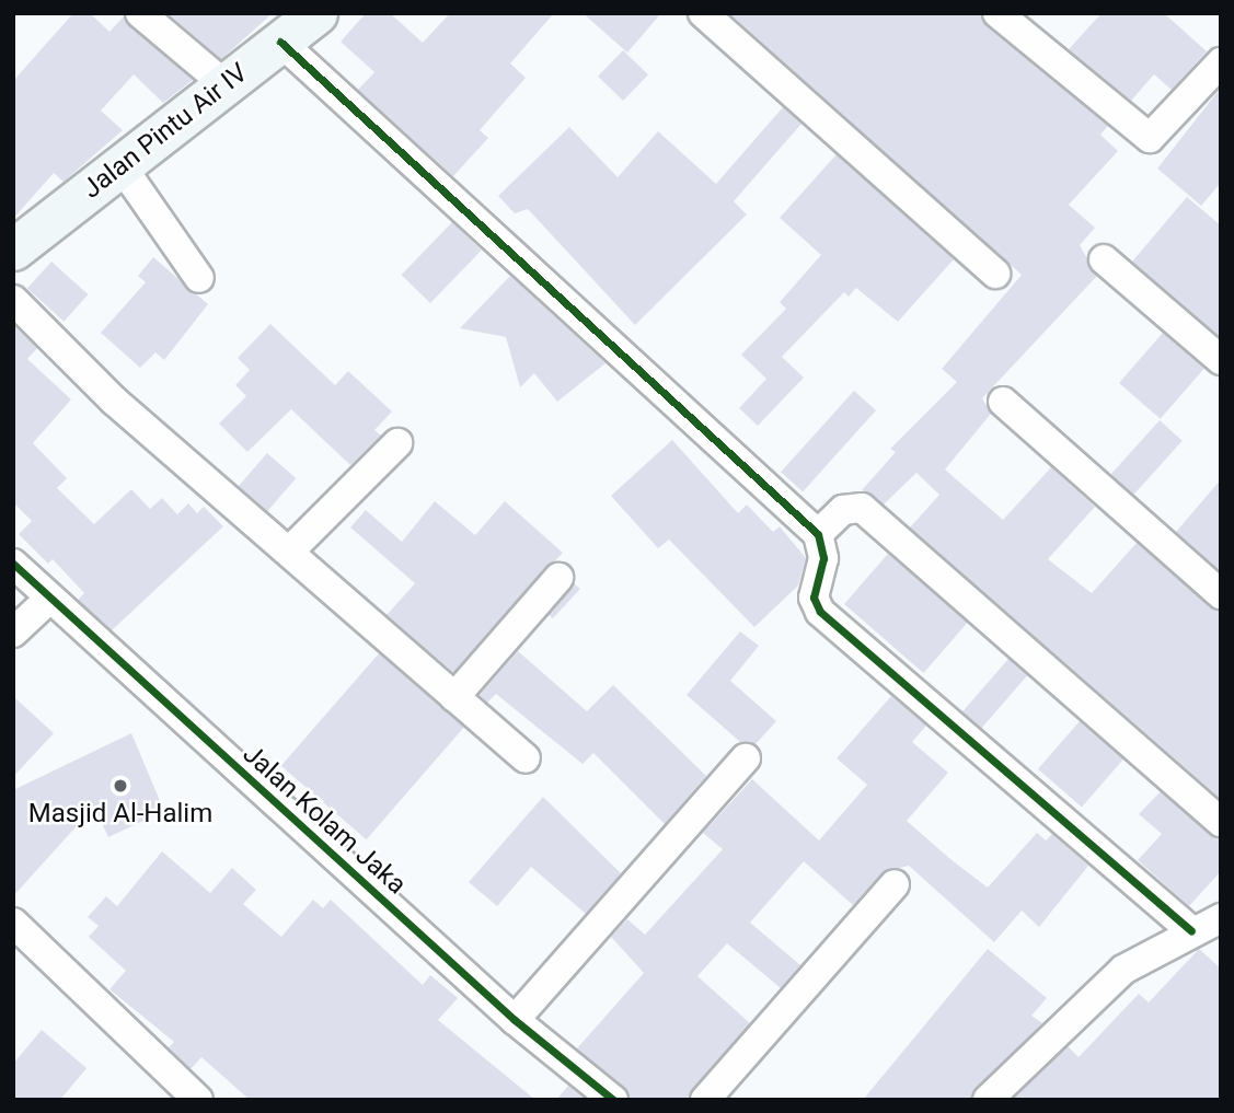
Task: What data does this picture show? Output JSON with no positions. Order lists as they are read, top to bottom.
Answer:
{
  "streets": {
    "main road": ["Jalan Pintu Air IV"],
    "street": ["Jalan Kolam Jaka"]
  },
  "places": ["Masjid Al-Halim"]
}
